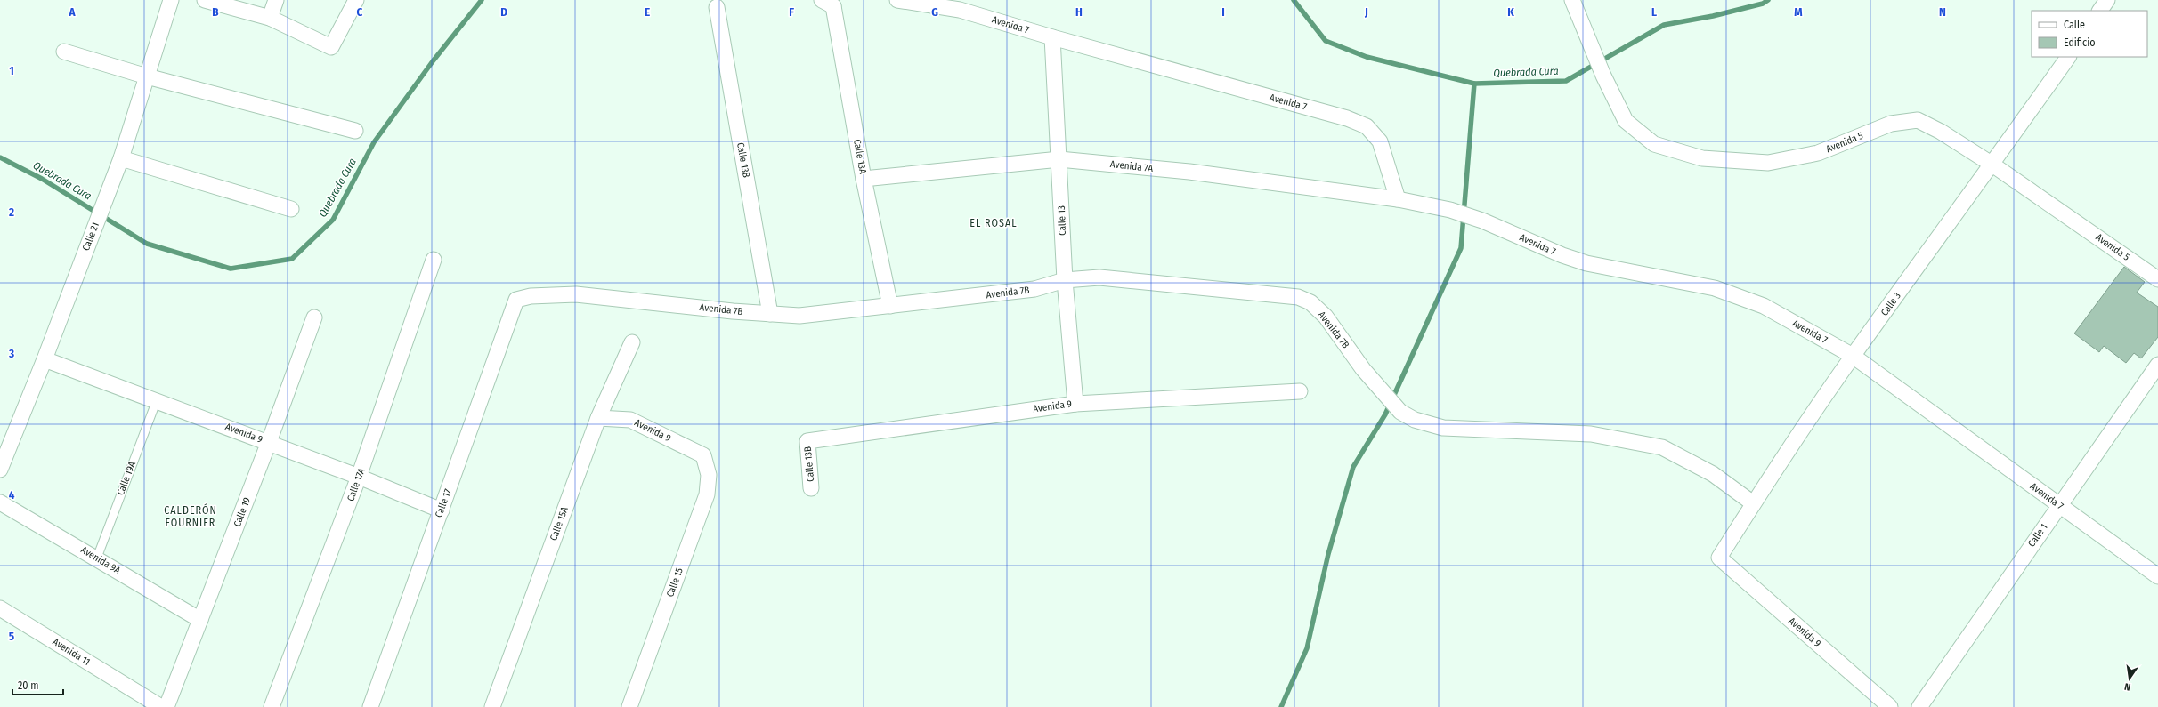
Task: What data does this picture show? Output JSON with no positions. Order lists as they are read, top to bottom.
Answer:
{
  "streets": {
    "street": [
      "Avenida 7",
      "Avenida 5",
      "Calle 13A",
      "Calle 13B",
      "Avenida 7A",
      "Calle 13",
      "Calle 21",
      "Avenida 7B",
      "Calle 3",
      "Avenida 9",
      "Calle 17A",
      "Calle 17",
      "Calle 19",
      "Calle 15A",
      "Calle 1",
      "Avenida 9A",
      "Calle 15",
      "Avenida 11"
    ],
    "lane": ["Calle 19A"]
  },
  "crossings": [
    ["Avenida 7", "Avenida 7A"],
    ["Avenida 7", "Calle 13"],
    ["Avenida 7", "Calle 3"],
    ["Avenida 7", "Calle 1"],
    ["Avenida 5", "Calle 3"],
    ["Calle 13A", "Avenida 7A"],
    ["Calle 13A", "Avenida 7B"],
    ["Calle 13B", "Avenida 7B"],
    ["Calle 13B", "Avenida 9"],
    ["Avenida 7A", "Calle 13"],
    ["Calle 13", "Avenida 7B"],
    ["Calle 13", "Avenida 9"],
    ["Calle 21", "Avenida 9"],
    ["Avenida 7B", "Calle 3"],
    ["Avenida 7B", "Calle 17"],
    ["Calle 3", "Avenida 9"],
    ["Avenida 9", "Calle 19A"],
    ["Avenida 9", "Calle 17A"],
    ["Avenida 9", "Calle 17"],
    ["Avenida 9", "Calle 19"],
    ["Avenida 9", "Calle 15A"],
    ["Avenida 9", "Calle 15"],
    ["Calle 19A", "Avenida 9A"],
    ["Calle 19", "Avenida 9A"]
  ],
  "districts": ["EL ROSAL", "CALDERÓN FOURNIER"],
  "water": ["Quebrada Cura"],
  "legend": ["Calle", "Edificio"],
  "scale_bar": "20 m",
  "north": "bottom",
  "grid": {
    "columns": [
      "A",
      "B",
      "C",
      "D",
      "E",
      "F",
      "G",
      "H",
      "I",
      "J",
      "K",
      "L",
      "M",
      "N"
    ],
    "rows": [
      "1",
      "2",
      "3",
      "4",
      "5"
    ]
  }
}
